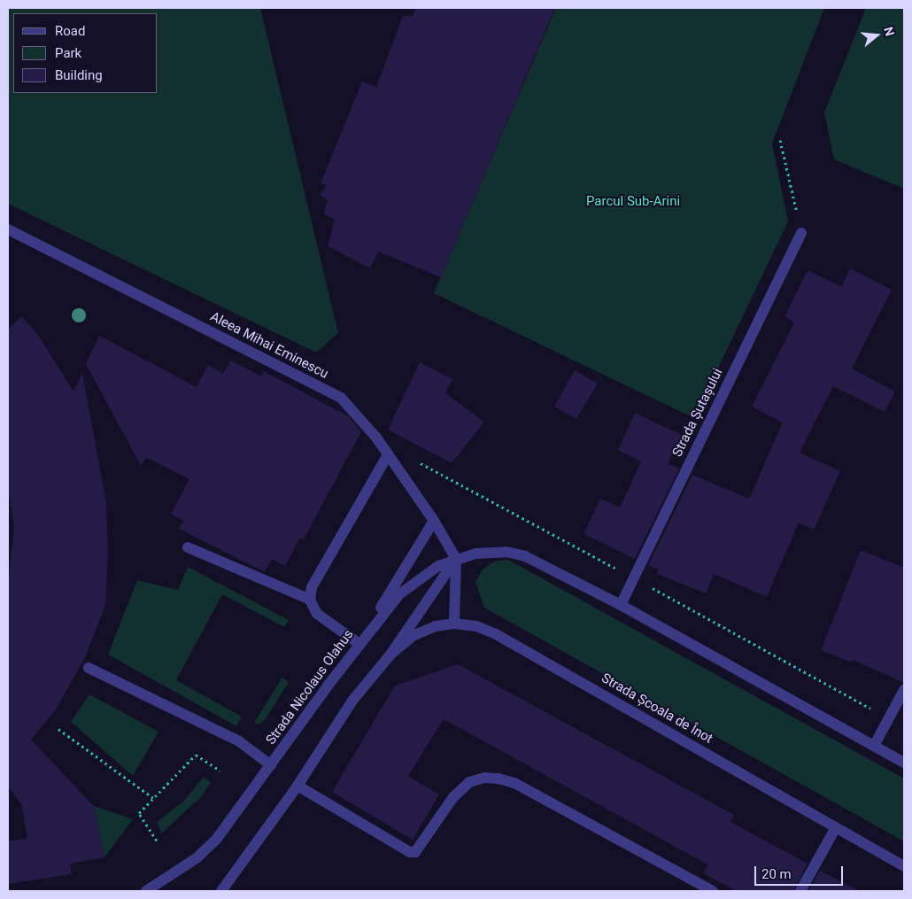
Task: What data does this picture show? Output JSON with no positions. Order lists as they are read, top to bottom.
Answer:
{
  "streets": {
    "street": [
      "Aleea Mihai Eminescu",
      "Strada Șutașului",
      "Strada Nicolaus Olahus",
      "Strada Școala de Înot"
    ]
  },
  "crossings": [
    ["Aleea Mihai Eminescu", "Strada Nicolaus Olahus"],
    ["Strada Șutașului", "Strada Nicolaus Olahus"]
  ],
  "parks": ["Parcul Sub-Arini"],
  "legend": ["Road", "Park", "Building"],
  "scale_bar": "20 m",
  "north": "right"
}
